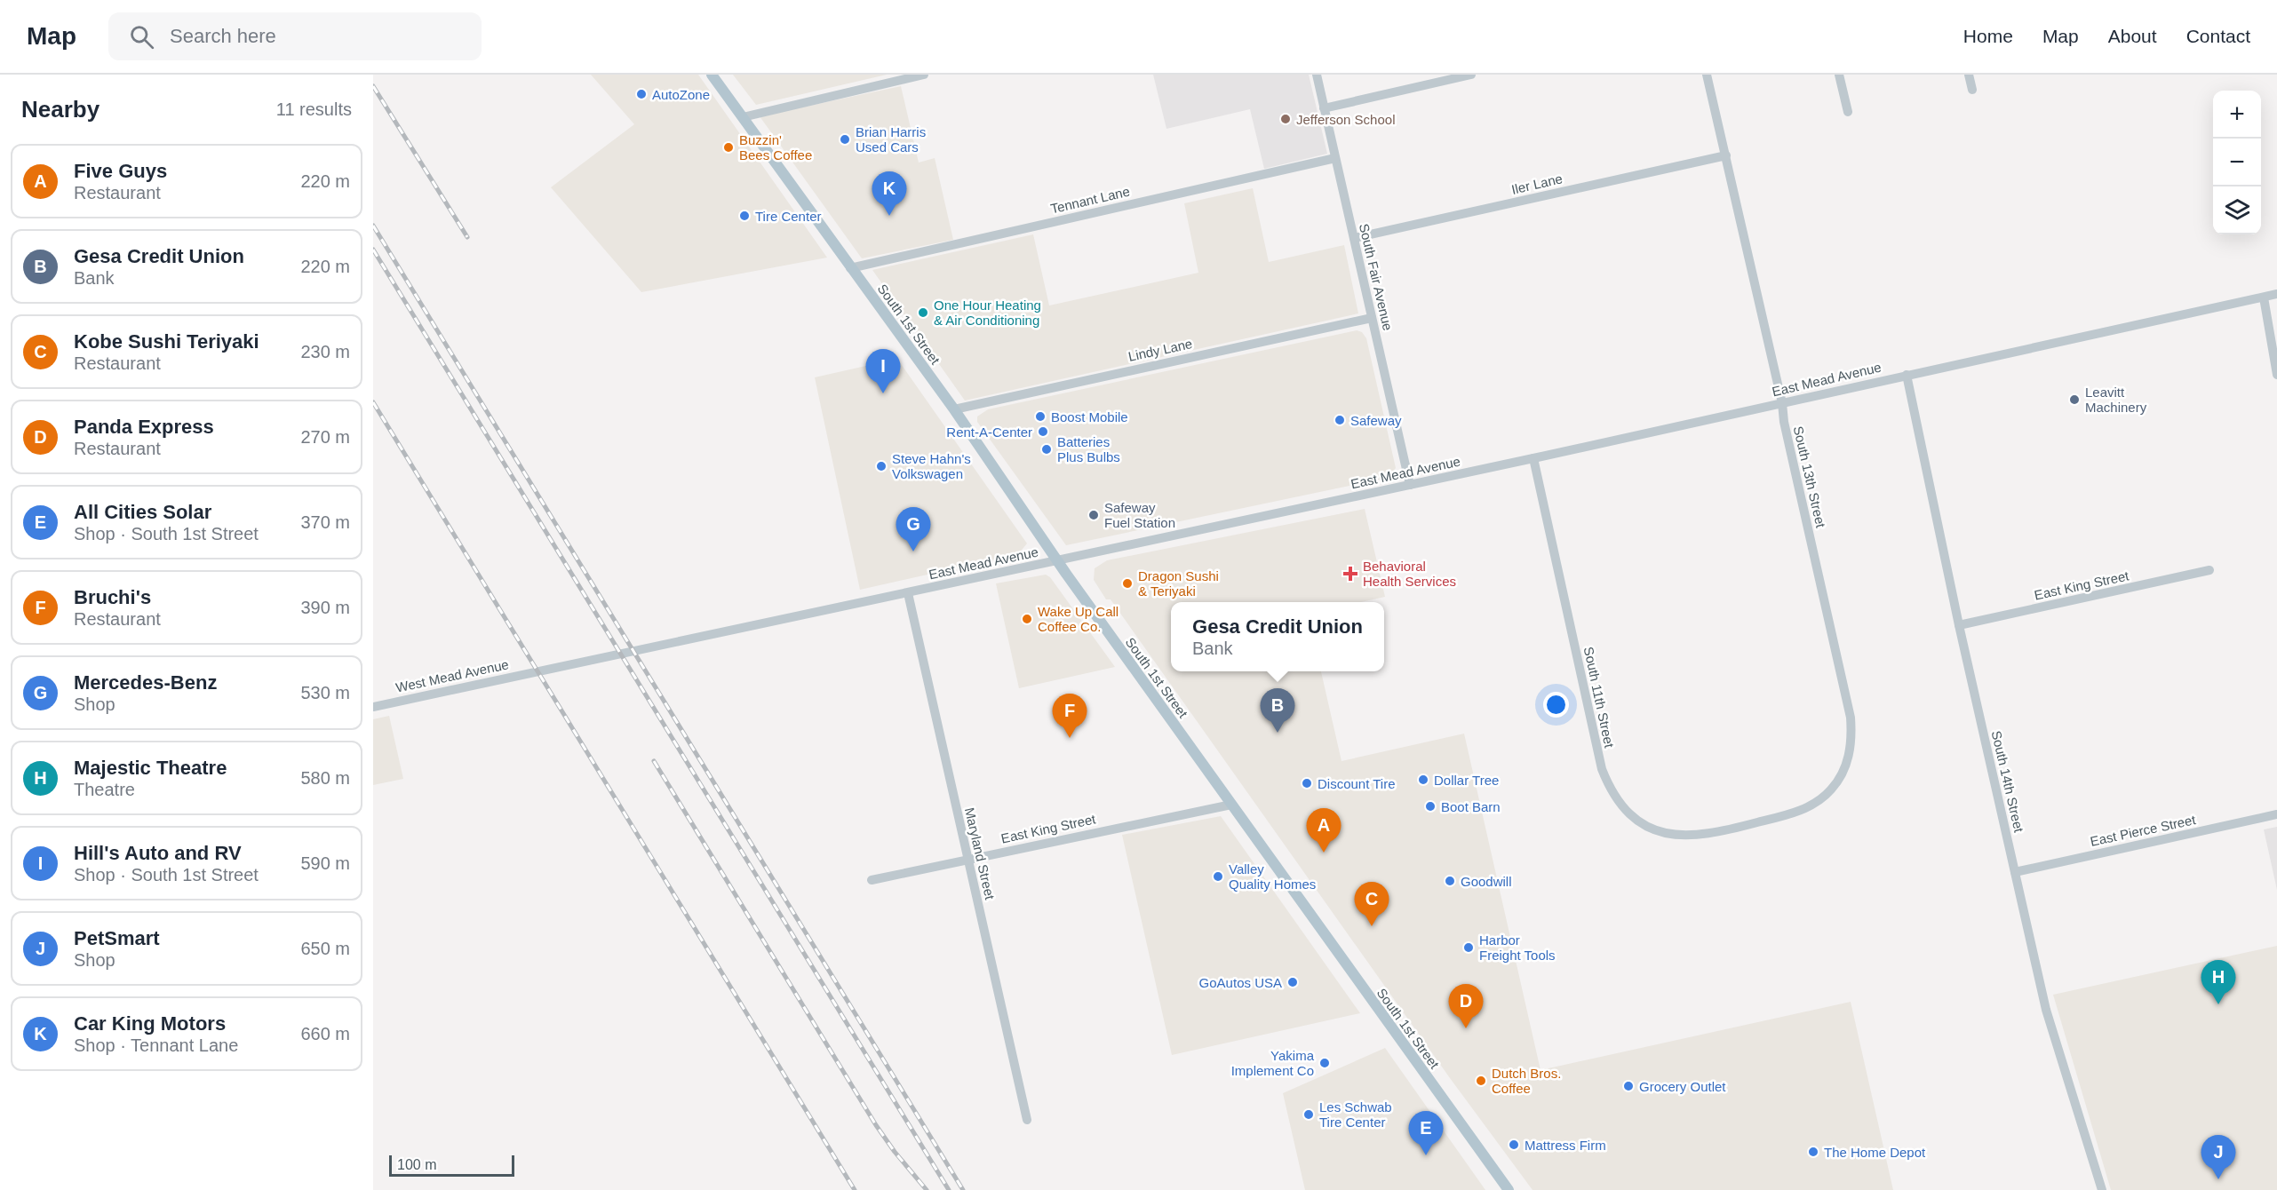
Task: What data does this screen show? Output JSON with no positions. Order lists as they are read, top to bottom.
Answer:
{
  "streets": {
    "main road": ["South 1st Street"],
    "street": [
      "Iler Lane",
      "Tennant Lane",
      "South Fair Avenue",
      "Lindy Lane",
      "East Mead Avenue",
      "South 13th Street",
      "East King Street",
      "West Mead Avenue",
      "South 11th Street",
      "South 14th Street",
      "East Pierce Street",
      "Maryland Street"
    ]
  },
  "crossings": [
    ["Iler Lane", "South Fair Avenue"],
    ["Iler Lane", "South 13th Street"],
    ["Tennant Lane", "South Fair Avenue"],
    ["Tennant Lane", "South 1st Street"],
    ["South Fair Avenue", "Lindy Lane"],
    ["South Fair Avenue", "East Mead Avenue"],
    ["South 1st Street", "Lindy Lane"],
    ["South 1st Street", "East Mead Avenue"],
    ["South 1st Street", "East King Street"],
    ["East Mead Avenue", "South 13th Street"],
    ["East Mead Avenue", "West Mead Avenue"],
    ["East Mead Avenue", "South 11th Street"],
    ["East Mead Avenue", "South 14th Street"],
    ["East Mead Avenue", "Maryland Street"],
    ["South 13th Street", "South 11th Street"],
    ["East King Street", "South 14th Street"],
    ["East King Street", "Maryland Street"],
    ["South 14th Street", "East Pierce Street"]
  ],
  "places": {
    "other": [
      "AutoZone",
      "Jefferson School",
      "Brian Harris Used Cars",
      "Buzzin' Bees Coffee",
      "Tire Center",
      "One Hour Heating & Air Conditioning",
      "Leavitt Machinery",
      "Boost Mobile",
      "Safeway",
      "Rent-A-Center",
      "Batteries Plus Bulbs",
      "Steve Hahn's Volkswagen",
      "Safeway Fuel Station",
      "Dragon Sushi & Teriyaki",
      "Wake Up Call Coffee Co.",
      "Dollar Tree",
      "Discount Tire",
      "Boot Barn",
      "Valley Quality Homes",
      "Goodwill",
      "Harbor Freight Tools",
      "GoAutos USA",
      "Yakima Implement Co",
      "Dutch Bros. Coffee",
      "Grocery Outlet",
      "Les Schwab Tire Center",
      "Mattress Firm",
      "The Home Depot"
    ],
    "health": ["Behavioral Health Services"]
  },
  "scale_bar": "100 m",
  "page": {
    "header": "Map",
    "search": "Search here",
    "nav": [
      "Home",
      "Map",
      "About",
      "Contact"
    ],
    "heading": ["Nearby", "11 results"],
    "map_buttons": ["+", "−"],
    "list": [
      {
        "mark": "A",
        "name": "Five Guys",
        "note": "Restaurant",
        "value": "220 m"
      },
      {
        "mark": "B",
        "name": "Gesa Credit Union",
        "note": "Bank",
        "value": "220 m"
      },
      {
        "mark": "C",
        "name": "Kobe Sushi Teriyaki",
        "note": "Restaurant",
        "value": "230 m"
      },
      {
        "mark": "D",
        "name": "Panda Express",
        "note": "Restaurant",
        "value": "270 m"
      },
      {
        "mark": "E",
        "name": "All Cities Solar",
        "note": "Shop · South 1st Street",
        "value": "370 m"
      },
      {
        "mark": "F",
        "name": "Bruchi's",
        "note": "Restaurant",
        "value": "390 m"
      },
      {
        "mark": "G",
        "name": "Mercedes-Benz",
        "note": "Shop",
        "value": "530 m"
      },
      {
        "mark": "H",
        "name": "Majestic Theatre",
        "note": "Theatre",
        "value": "580 m"
      },
      {
        "mark": "I",
        "name": "Hill's Auto and RV",
        "note": "Shop · South 1st Street",
        "value": "590 m"
      },
      {
        "mark": "J",
        "name": "PetSmart",
        "note": "Shop",
        "value": "650 m"
      },
      {
        "mark": "K",
        "name": "Car King Motors",
        "note": "Shop · Tennant Lane",
        "value": "660 m"
      }
    ],
    "pins": [
      "K",
      "I",
      "G",
      "B",
      "F",
      "A",
      "C",
      "H",
      "D",
      "E",
      "J"
    ],
    "popup": ["Gesa Credit Union", "Bank"],
    "scale": "100 m"
  }
}
